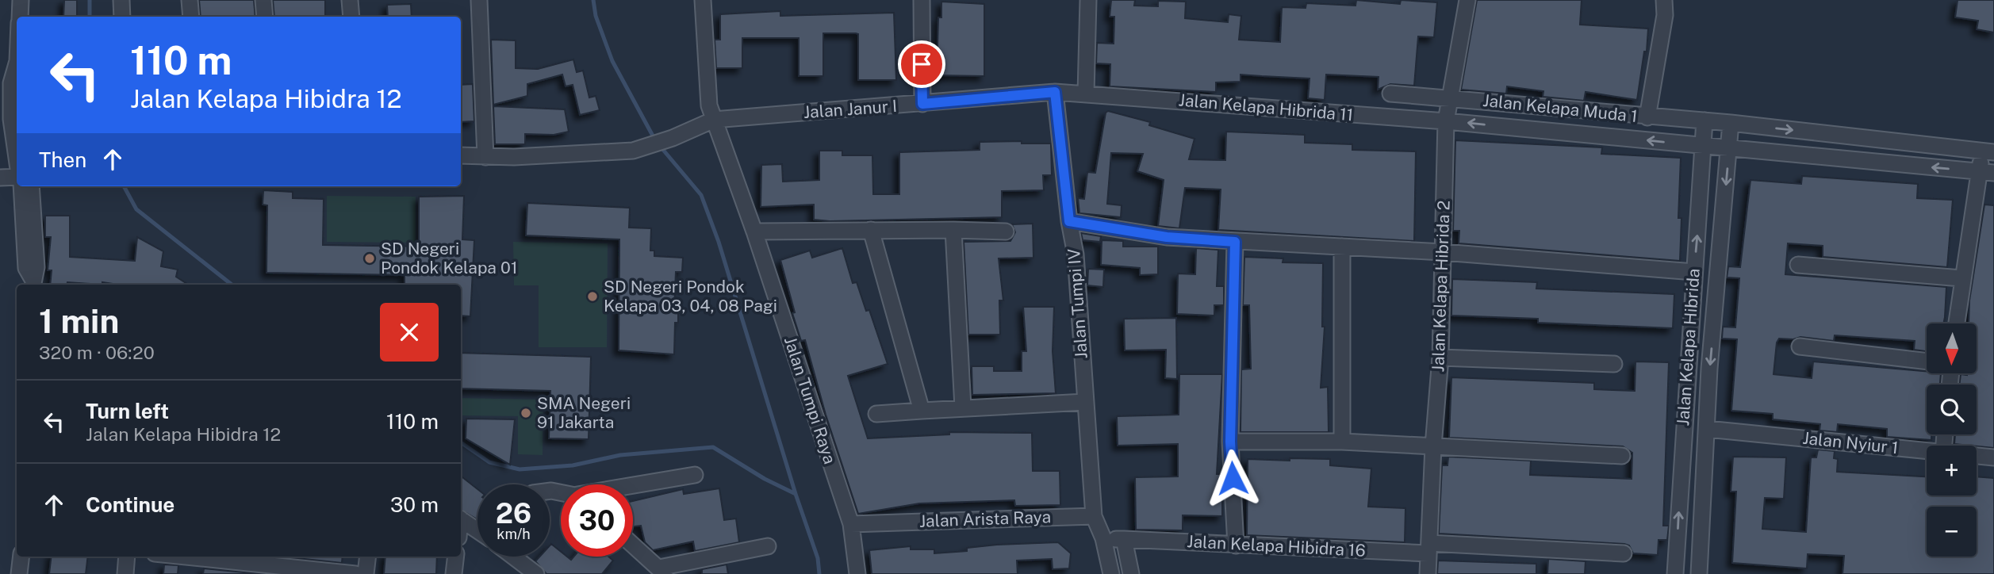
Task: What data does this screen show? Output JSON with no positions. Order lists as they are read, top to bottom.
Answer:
{
  "streets": {
    "street": [
      "Jalan Kelapa Hibrida 11",
      "Jalan Kelapa Muda 1",
      "Jalan Janur I",
      "Jalan Kelapa Hibrida 2",
      "Jalan Tumpi IV",
      "Jalan Kelapa Hibrida",
      "Jalan Tumpi Raya",
      "Jalan Nyiur 1",
      "Jalan Arista Raya",
      "Jalan Kelapa Hibidra 16"
    ]
  },
  "crossings": [
    ["Jalan Kelapa Hibrida 11", "Jalan Kelapa Muda 1"],
    ["Jalan Kelapa Hibrida 11", "Jalan Janur I"],
    ["Jalan Kelapa Hibrida 11", "Jalan Kelapa Hibrida 2"],
    ["Jalan Kelapa Muda 1", "Jalan Kelapa Hibrida 2"],
    ["Jalan Kelapa Muda 1", "Jalan Kelapa Hibrida"],
    ["Jalan Janur I", "Jalan Tumpi IV"],
    ["Jalan Janur I", "Jalan Tumpi Raya"],
    ["Jalan Kelapa Hibrida 2", "Jalan Kelapa Hibidra 16"],
    ["Jalan Tumpi IV", "Jalan Arista Raya"],
    ["Jalan Kelapa Hibrida", "Jalan Nyiur 1"],
    ["Jalan Tumpi Raya", "Jalan Arista Raya"]
  ],
  "places": ["SD Negeri Pondok Kelapa 01", "SD Negeri Pondok Kelapa 03, 04, 08 Pagi", "SMA Negeri 91 Jakarta"],
  "north": "bottom",
  "page": {
    "turn": ["110 m", "Jalan Kelapa Hibidra 12"],
    "then": "Then",
    "heading": ["1 min", "320 m · 06:20"],
    "map_buttons": ["+", "−"],
    "list": [
      {
        "name": "Turn left",
        "note": "Jalan Kelapa Hibidra 12",
        "value": "110 m"
      },
      {
        "name": "Continue",
        "value": "30 m"
      }
    ],
    "speed": "26 km/h",
    "limit": "30"
  }
}
